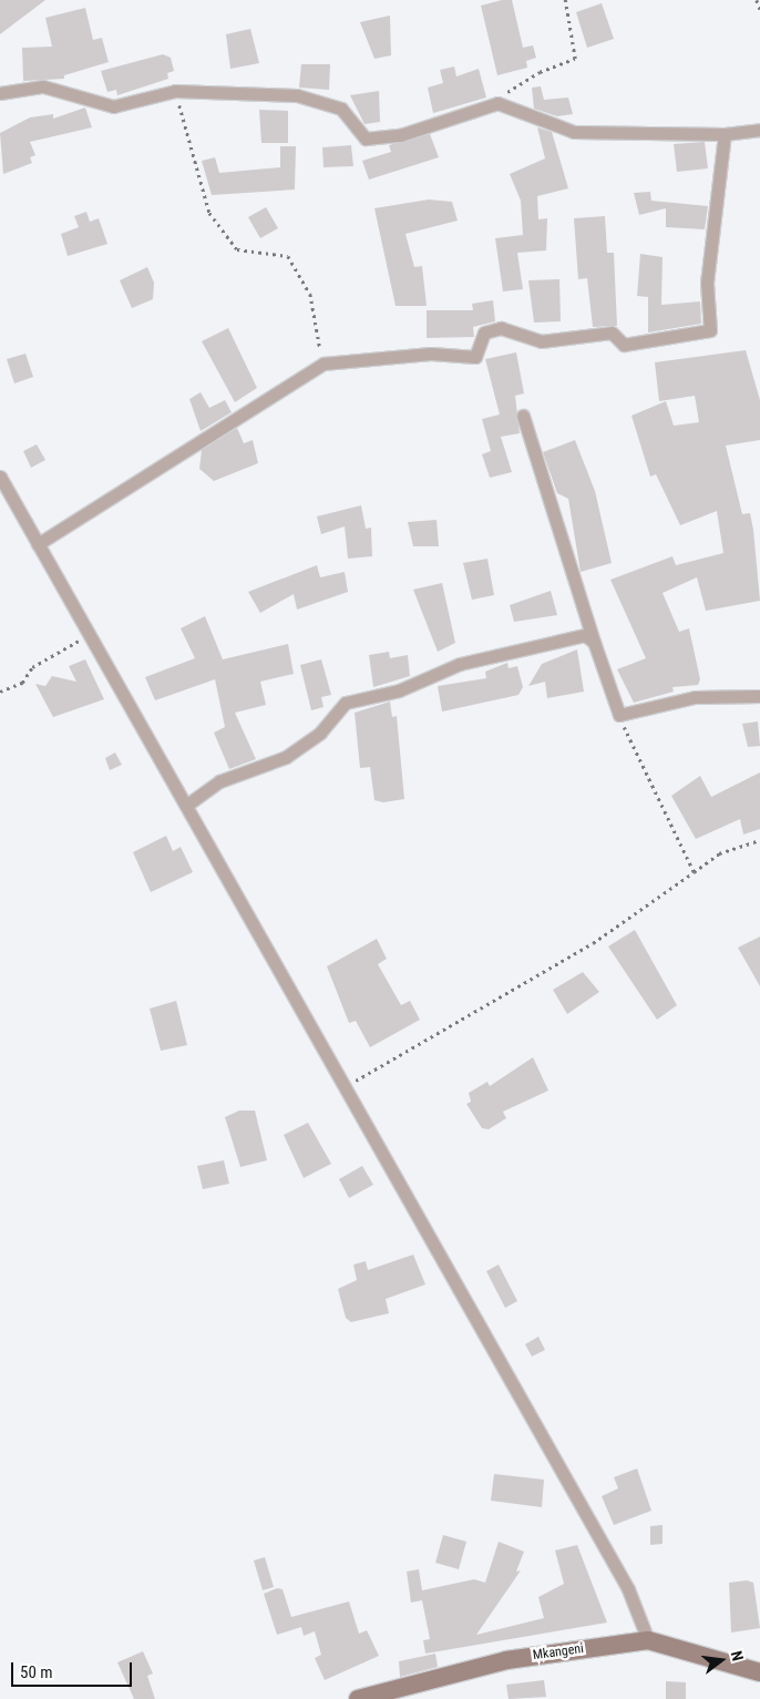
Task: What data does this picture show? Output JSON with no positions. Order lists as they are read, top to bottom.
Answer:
{
  "streets": {
    "street": ["Mkangeni"]
  },
  "scale_bar": "50 m",
  "north": "right"
}
